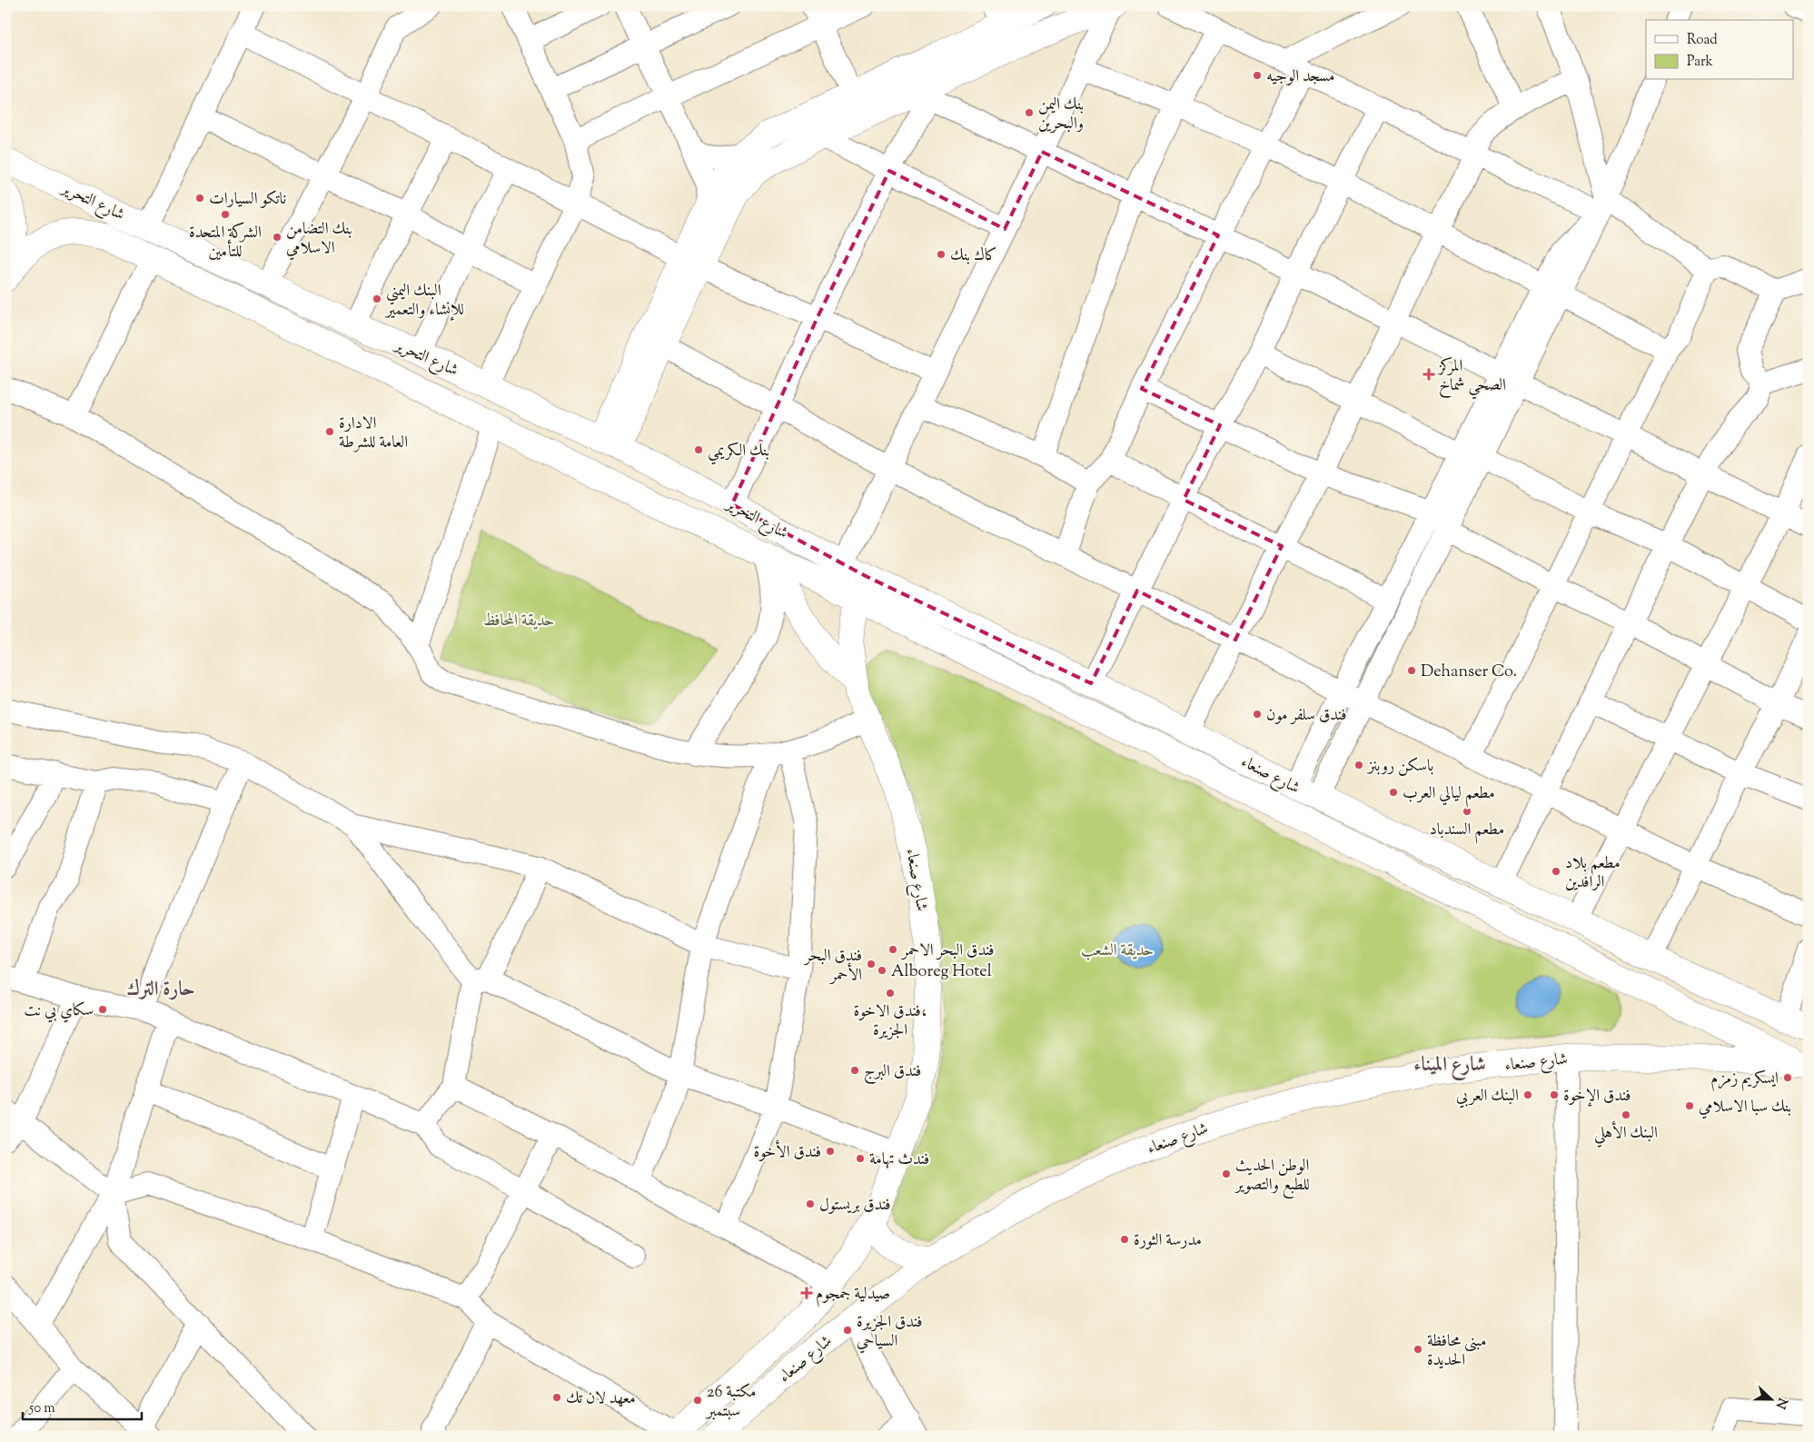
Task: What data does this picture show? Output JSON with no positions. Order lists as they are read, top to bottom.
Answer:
{
  "streets": {
    "main road": ["شارع التحرير", "شارع صنعاء"]
  },
  "crossings": [
    ["شارع التحرير", "شارع صنعاء"]
  ],
  "districts": ["حارة الترك", "شارع الميناء"],
  "parks": ["حديقة المحافظ", "حديقة الشعب"],
  "places": {
    "other": [
      "مسجد الوجيه",
      "بنك اليمن والبحرين",
      "ناتكو السيارات",
      "الشركة المتحدة للتأمين",
      "بنك التضامن الاسلامي",
      "كاك بنك",
      "البنك اليمني للإنشاء والتعمير",
      "الادارة العامة للشرطة",
      "بنك الكريمي",
      "Dehanser Co.",
      "فندق سلفر مون",
      "باسكن روبنز",
      "مطعم ليالي العرب",
      "مطعم السندباد",
      "مطعم بلاد الرافدين",
      "فندق البحر الاحمر",
      "فندق البحر الأحمر",
      "Alboreg Hotel",
      "فندق الاخوة، الجزيرة",
      "سكاي بي نت",
      "فندق البرج",
      "ايسكريم زمزم",
      "البنك العربي",
      "فندق الإخوة",
      "بنك سبا الاسلامي",
      "البنك الأهلي",
      "فندق الأخوة",
      "فندث تهامة",
      "الوطن الحديث للطبع والتصوير",
      "فندق بريستول",
      "مدرسة الثورة",
      "فندق الجزيرة السياحي",
      "مبنى محافظة الحديدة",
      "معهد لان تك",
      "مكتبة 26 سبتمبر"
    ],
    "health": ["المركز الصحي شماخ", "صيدلية جمجوم"]
  },
  "legend": ["Road", "Park"],
  "scale_bar": "50 m",
  "north": "right"
}
